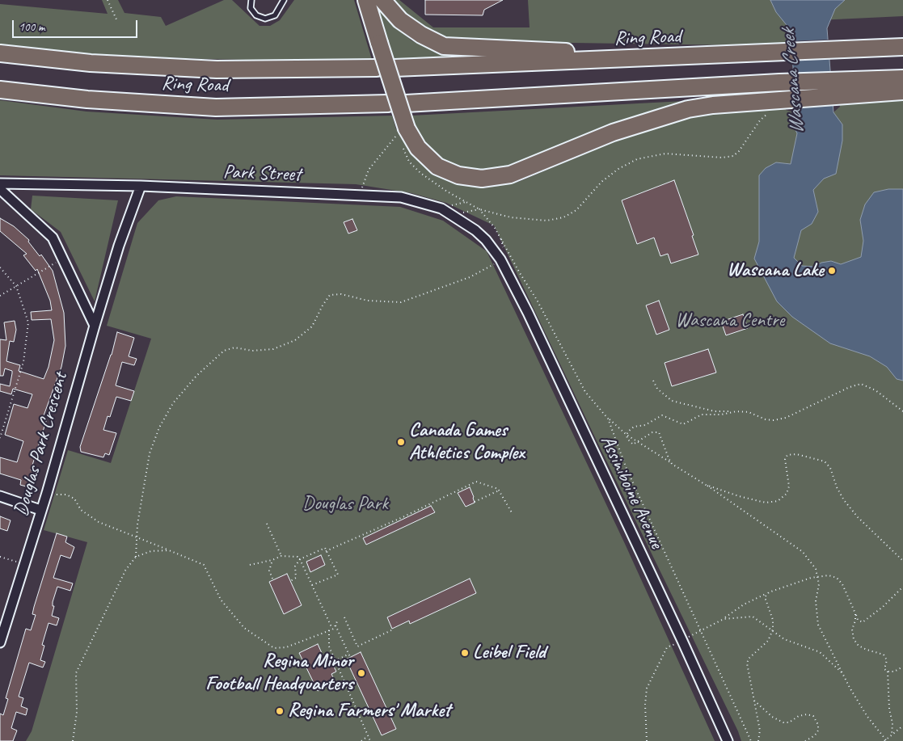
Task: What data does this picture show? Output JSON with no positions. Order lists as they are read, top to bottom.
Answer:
{
  "streets": {
    "highway": ["Ring Road"],
    "street": ["Park Street", "Douglas Park Crescent", "Assiniboine Avenue"]
  },
  "crossings": [
    ["Park Street", "Douglas Park Crescent"],
    ["Park Street", "Assiniboine Avenue"]
  ],
  "water": ["Wascana Creek"],
  "parks": ["Wascana Centre", "Douglas Park"],
  "places": [
    "Wascana Lake",
    "Canada Games Athletics Complex",
    "Leibel Field",
    "Regina Minor Football Headquarters",
    "Regina Farmers' Market"
  ],
  "scale_bar": "100 m"
}
